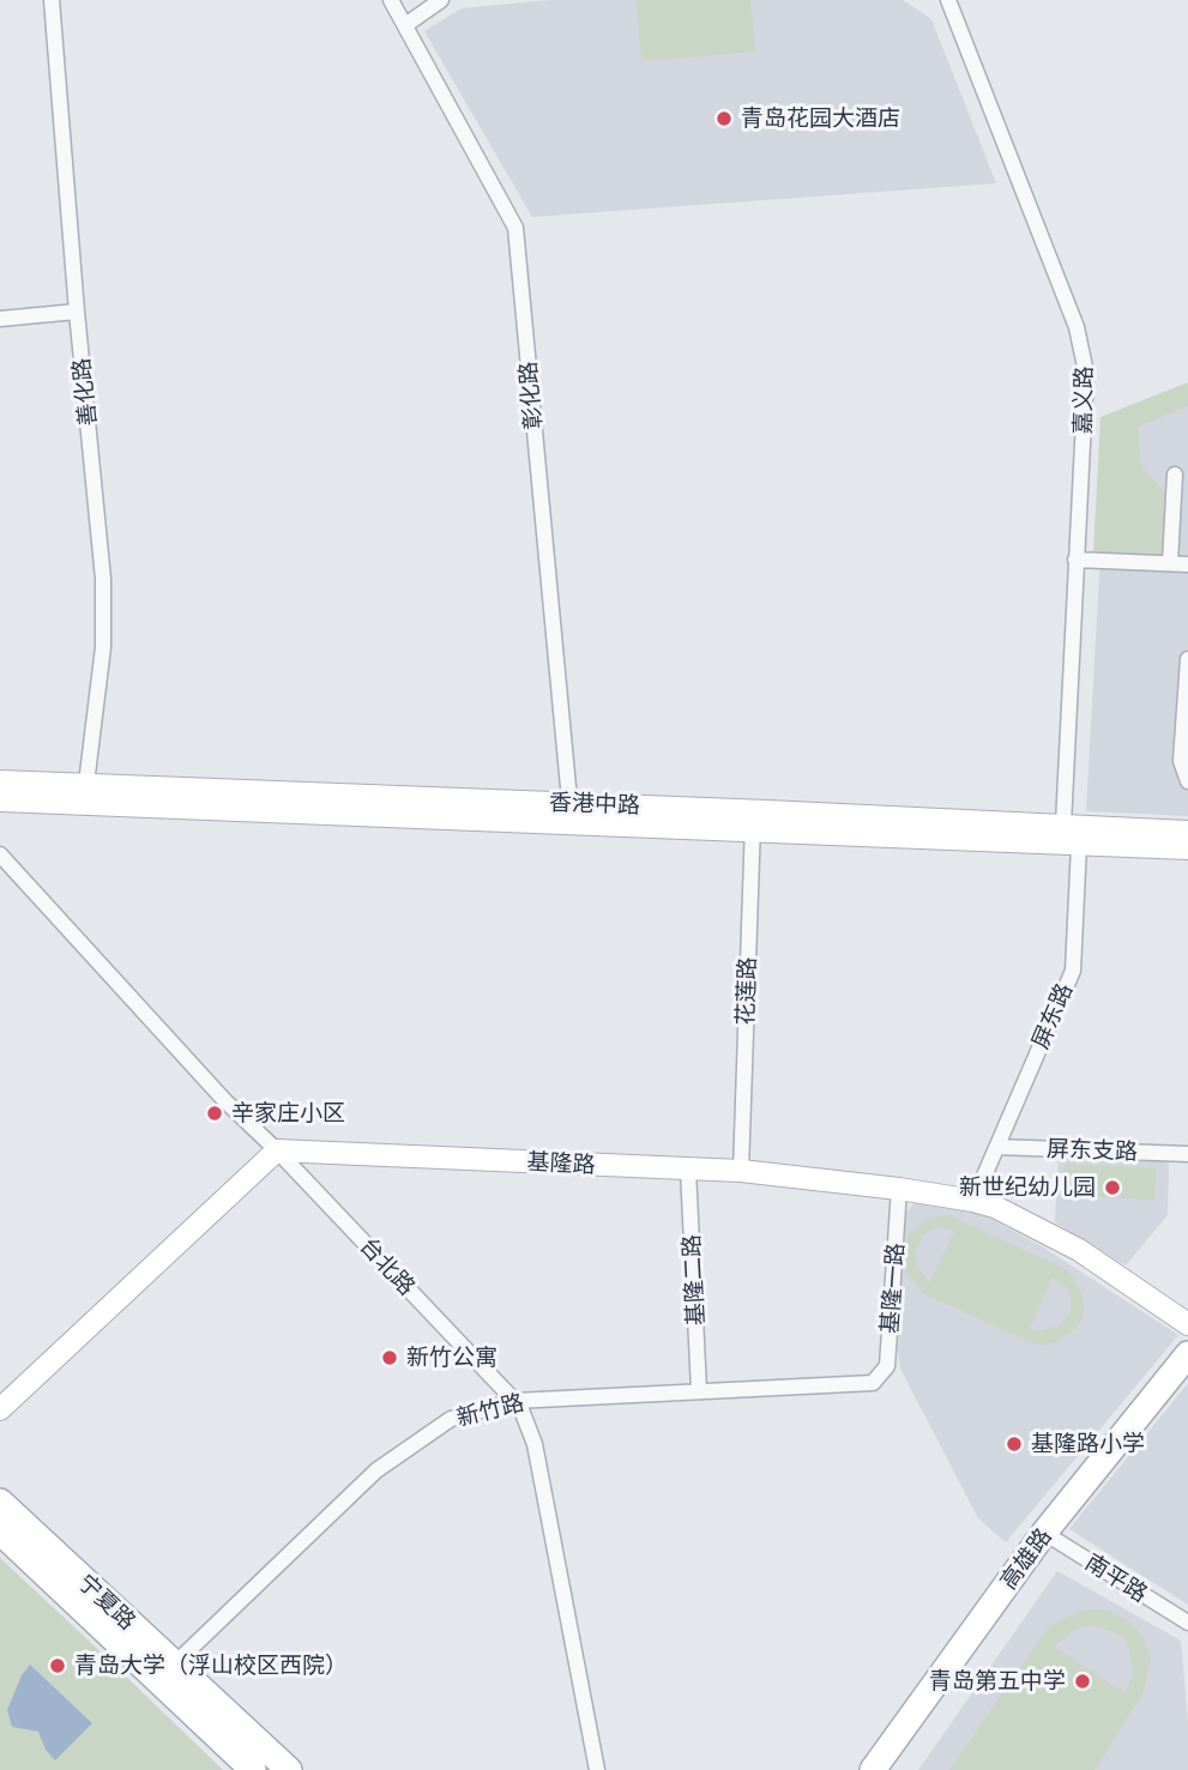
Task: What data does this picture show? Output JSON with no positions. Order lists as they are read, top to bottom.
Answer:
{
  "streets": {
    "main road": [
      "香港中路",
      "基隆路",
      "高雄路",
      "宁夏路"
    ],
    "street": [
      "善化路",
      "彰化路",
      "嘉义路",
      "花莲路",
      "屏东路",
      "屏东支路",
      "台北路",
      "基隆二路",
      "基隆一路",
      "新竹路",
      "南平路"
    ]
  },
  "crossings": [
    ["善化路", "香港中路"],
    ["彰化路", "香港中路"],
    ["嘉义路", "香港中路"],
    ["香港中路", "花莲路"],
    ["香港中路", "屏东路"],
    ["花莲路", "基隆路"],
    ["屏东路", "屏东支路"],
    ["屏东路", "基隆路"],
    ["基隆路", "台北路"],
    ["基隆路", "基隆二路"],
    ["基隆路", "基隆一路"],
    ["台北路", "新竹路"],
    ["基隆二路", "新竹路"],
    ["基隆一路", "新竹路"],
    ["新竹路", "宁夏路"],
    ["高雄路", "南平路"]
  ],
  "places": [
    "青岛花园大酒店",
    "辛家庄小区",
    "新世纪幼儿园",
    "新竹公寓",
    "基隆路小学",
    "青岛大学（浮山校区西院）",
    "青岛第五中学"
  ]
}
